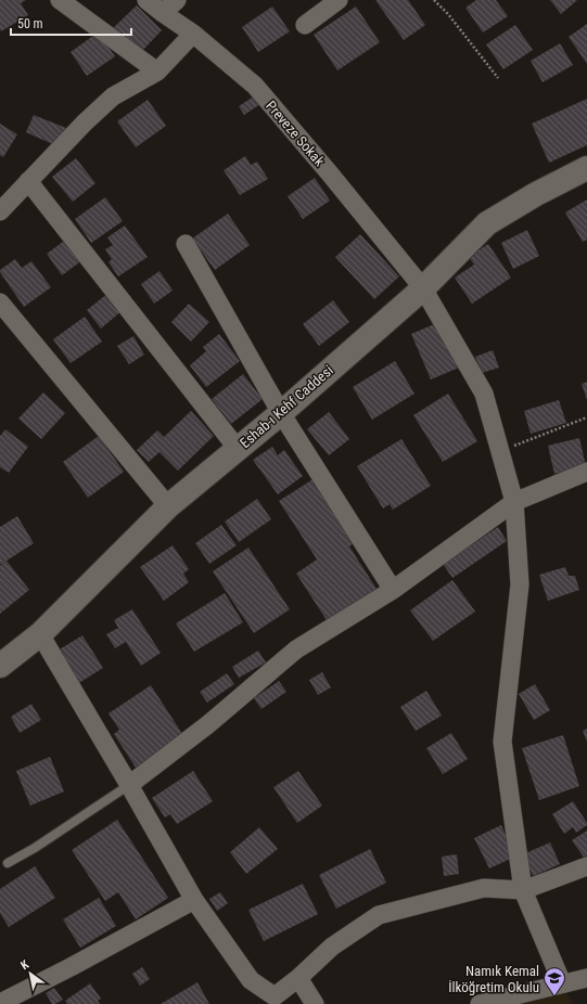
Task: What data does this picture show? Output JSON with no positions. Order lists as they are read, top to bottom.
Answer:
{
  "streets": {
    "street": ["Preveze Sokak", "Eshab-ı Kehf Caddesi"]
  },
  "crossings": [
    ["Preveze Sokak", "Eshab-ı Kehf Caddesi"]
  ],
  "places": {
    "school or university": ["Namık Kemal İlköğretim Okulu"]
  },
  "scale_bar": "50 m",
  "north": "top left"
}
